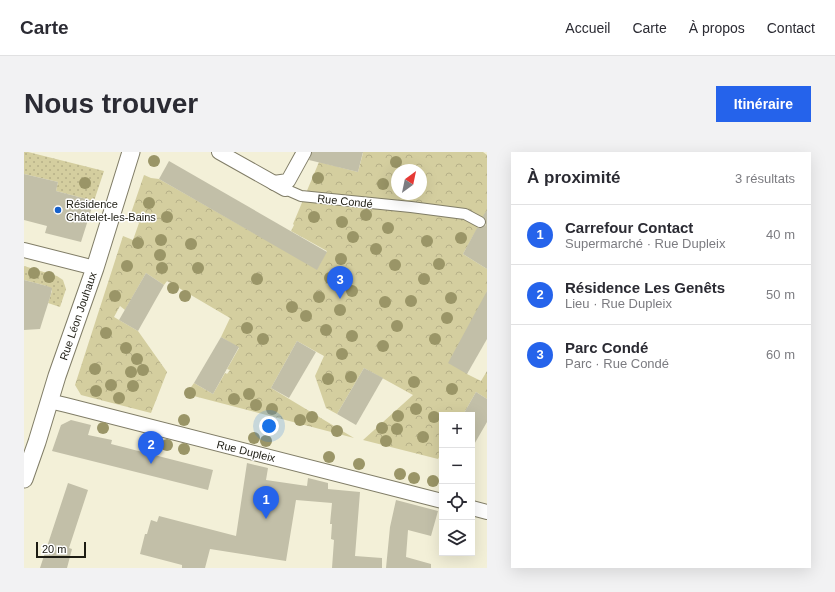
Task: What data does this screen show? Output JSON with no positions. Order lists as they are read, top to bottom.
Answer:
{
  "streets": {
    "street": ["Rue Condé", "Rue Léon Jouhaux", "Rue Dupleix"]
  },
  "crossings": [
    ["Rue Léon Jouhaux", "Rue Dupleix"]
  ],
  "places": ["Résidence Châtelet-les-Bains"],
  "scale_bar": "20 m",
  "north": "top right",
  "page": {
    "header": "Carte",
    "nav": [
      "Accueil",
      "Carte",
      "À propos",
      "Contact"
    ],
    "buttons": "Itinéraire",
    "title": "Nous trouver",
    "heading": ["À proximité", "3 résultats"],
    "list": [
      {
        "mark": "1",
        "name": "Carrefour Contact",
        "note": "Supermarché · Rue Dupleix",
        "value": "40 m"
      },
      {
        "mark": "2",
        "name": "Résidence Les Genêts",
        "note": "Lieu · Rue Dupleix",
        "value": "50 m"
      },
      {
        "mark": "3",
        "name": "Parc Condé",
        "note": "Parc · Rue Condé",
        "value": "60 m"
      }
    ],
    "pins": ["3", "2", "1"],
    "map_buttons": ["+", "−"],
    "scale": "20 m"
  }
}
